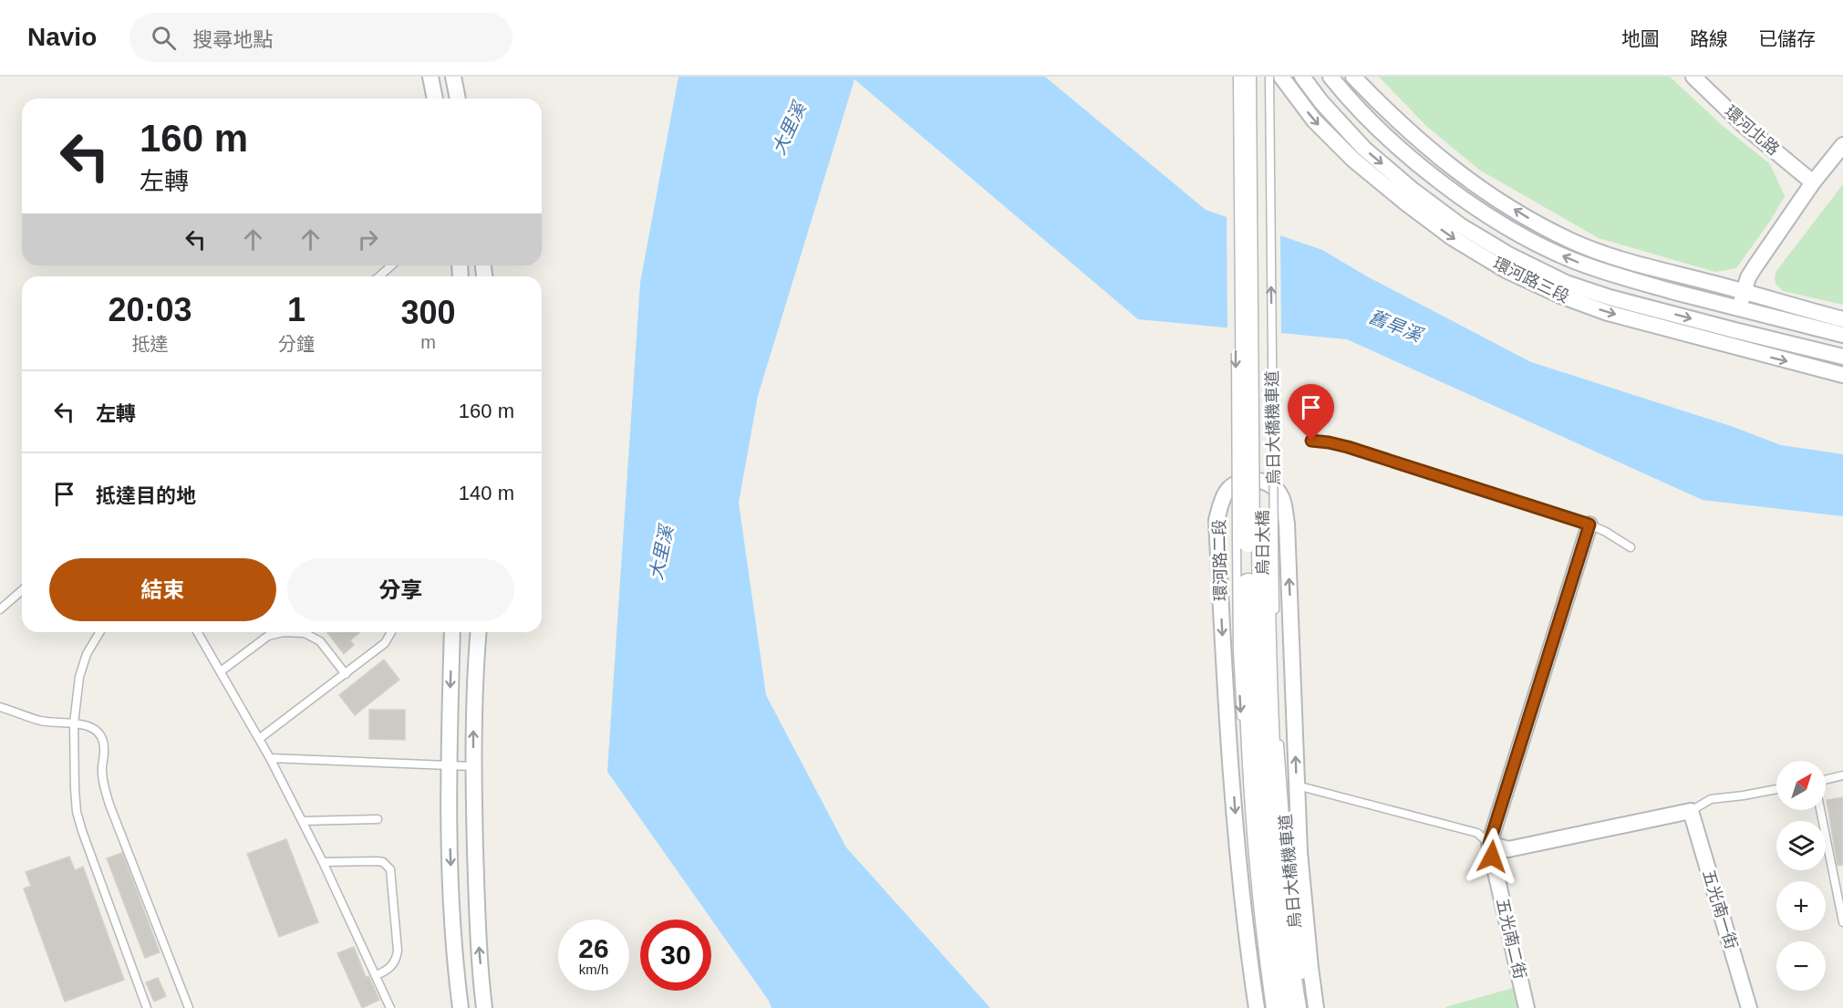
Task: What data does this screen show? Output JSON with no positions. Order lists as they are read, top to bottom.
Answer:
{
  "streets": {
    "street": [
      "環河北路",
      "環河路三段",
      "烏日大橋",
      "環河路二段",
      "五光南一街",
      "五光南二街"
    ],
    "lane": ["烏日大橋機車道"]
  },
  "water": ["大里溪", "舊旱溪"],
  "north": "top right",
  "page": {
    "header": "Navio",
    "search": "搜尋地點",
    "nav": ["地圖", "路線", "已儲存"],
    "turn": ["160 m", "左轉"],
    "eta": [
      "20:03",
      "抵達",
      "1",
      "分鐘",
      "300",
      "m"
    ],
    "list": [
      {
        "name": "左轉",
        "value": "160 m"
      },
      {
        "name": "抵達目的地",
        "value": "140 m"
      }
    ],
    "buttons": ["結束", "分享"],
    "map_buttons": ["+", "−"],
    "speed": "26 km/h",
    "limit": "30"
  }
}
